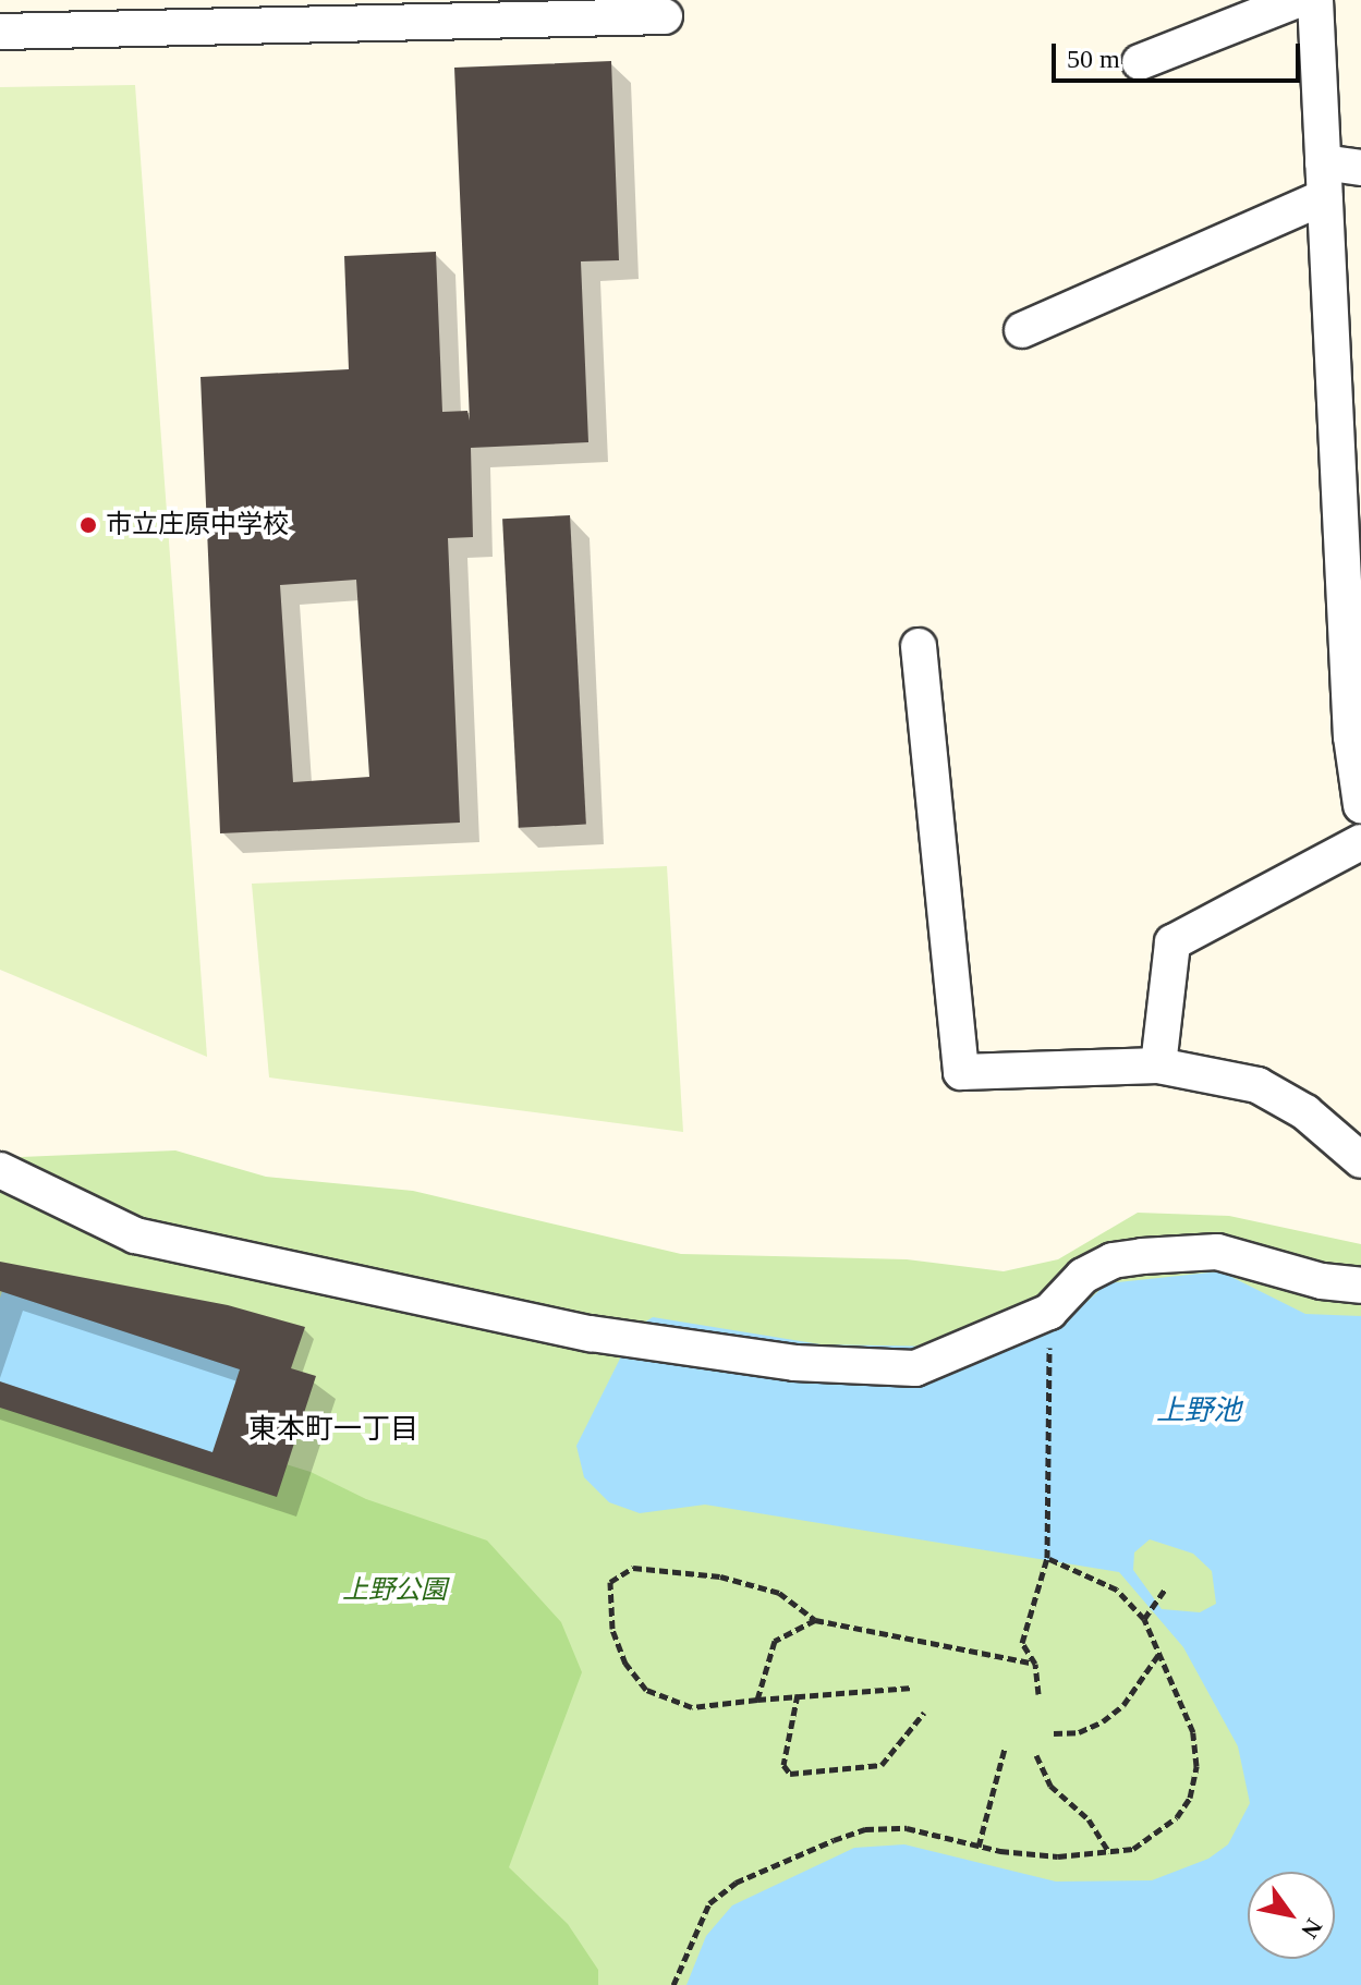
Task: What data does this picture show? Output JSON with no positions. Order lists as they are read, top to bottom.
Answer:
{
  "districts": ["東本町一丁目"],
  "water": ["上野池"],
  "parks": ["上野公園"],
  "places": ["市立庄原中学校"],
  "scale_bar": "50 m",
  "north": "bottom right"
}
